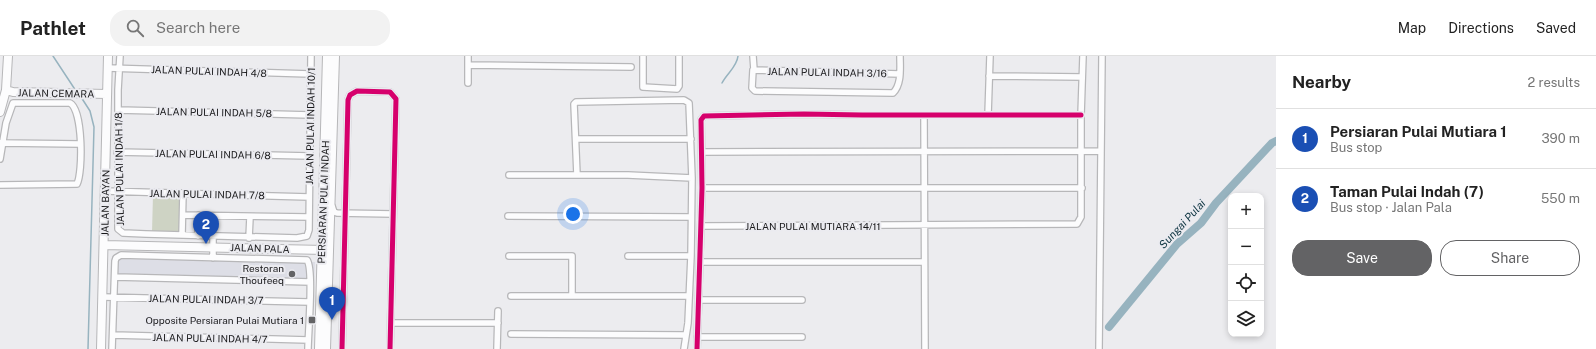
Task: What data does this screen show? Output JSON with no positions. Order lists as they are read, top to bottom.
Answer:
{
  "streets": {
    "main road": [
      "JALAN CEMARA",
      "PERSIARAN PULAI INDAH",
      "JALAN BAYAN",
      "JALAN PALA"
    ],
    "street": [
      "JALAN PULAI INDAH 4/8",
      "JALAN PULAI INDAH 3/16",
      "JALAN PULAI INDAH 5/8",
      "JALAN PULAI INDAH 10/1",
      "JALAN PULAI INDAH 6/8",
      "JALAN PULAI INDAH 1/8",
      "JALAN PULAI INDAH 7/8",
      "JALAN PULAI MUTIARA 14/11",
      "JALAN PULAI INDAH 3/7",
      "JALAN PULAI INDAH 4/7"
    ]
  },
  "crossings": [
    ["JALAN PULAI INDAH 4/8", "JALAN PULAI INDAH 10/1"],
    ["JALAN PULAI INDAH 4/8", "JALAN PULAI INDAH 1/8"],
    ["JALAN PULAI INDAH 4/8", "JALAN BAYAN"],
    ["JALAN CEMARA", "JALAN BAYAN"],
    ["JALAN PULAI INDAH 5/8", "JALAN PULAI INDAH 10/1"],
    ["JALAN PULAI INDAH 5/8", "JALAN PULAI INDAH 1/8"],
    ["JALAN PULAI INDAH 10/1", "JALAN PULAI INDAH 6/8"],
    ["JALAN PULAI INDAH 10/1", "JALAN PULAI INDAH 7/8"],
    ["JALAN PULAI INDAH 6/8", "JALAN PULAI INDAH 1/8"],
    ["JALAN PULAI INDAH 1/8", "JALAN PULAI INDAH 7/8"],
    ["JALAN PULAI INDAH 7/8", "JALAN BAYAN"],
    ["PERSIARAN PULAI INDAH", "JALAN PALA"],
    ["JALAN BAYAN", "JALAN PALA"],
    ["JALAN BAYAN", "JALAN PULAI INDAH 3/7"]
  ],
  "water": ["Sungai Pulai"],
  "places": {
    "other": ["Restoran Thoufeeq"],
    "transit": ["Opposite Persiaran Pulai Mutiara 1"]
  },
  "page": {
    "header": "Pathlet",
    "search": "Search here",
    "nav": ["Map", "Directions", "Saved"],
    "heading": ["Nearby", "2 results"],
    "list": [
      {
        "mark": "1",
        "name": "Persiaran Pulai Mutiara 1",
        "note": "Bus stop",
        "value": "390 m"
      },
      {
        "mark": "2",
        "name": "Taman Pulai Indah (7)",
        "note": "Bus stop · Jalan Pala",
        "value": "550 m"
      }
    ],
    "map_buttons": ["+", "−"],
    "pins": ["2", "1"],
    "buttons": ["Save", "Share"]
  }
}
